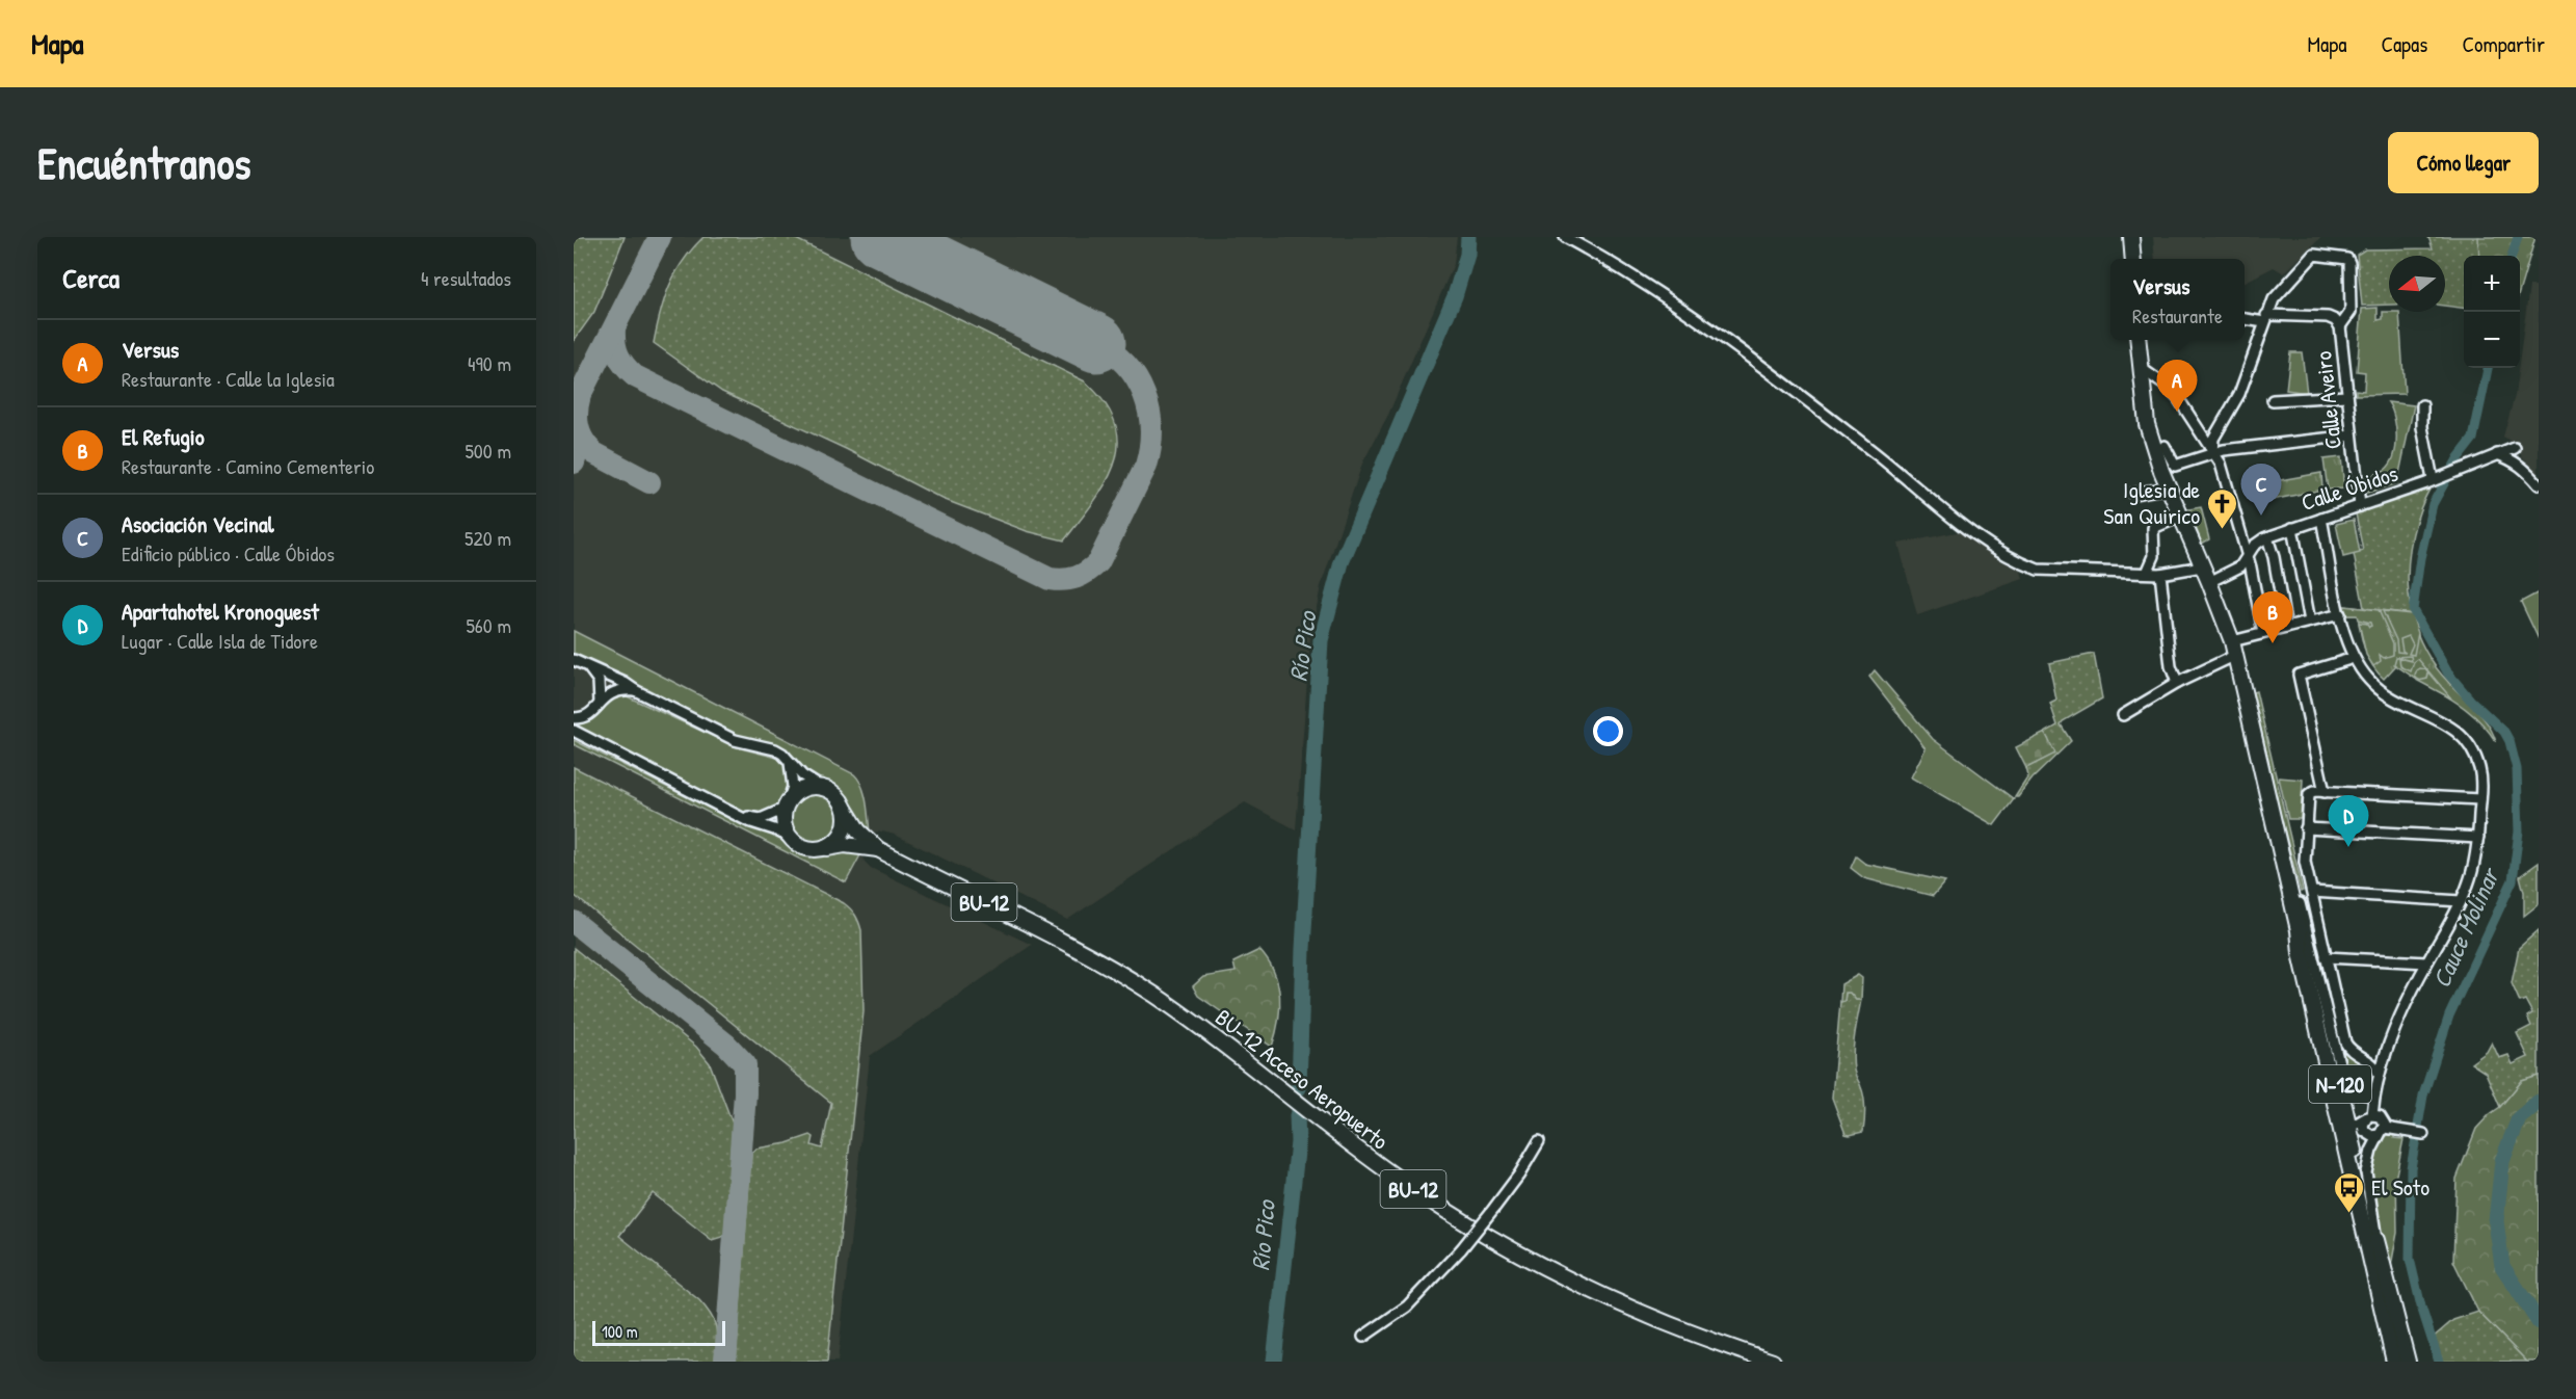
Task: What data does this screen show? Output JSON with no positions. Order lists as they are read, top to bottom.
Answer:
{
  "streets": {
    "highway": ["BU-12", "BU-12 Acceso Aeropuerto", "N-120"],
    "street": ["Calle Aveiro", "Calle Óbidos"]
  },
  "crossings": [
    ["Calle Aveiro", "Calle Óbidos"],
    ["Calle Óbidos", "N-120"],
    ["BU-12", "BU-12 Acceso Aeropuerto"]
  ],
  "water": ["Río Pico", "Cauce Molinar"],
  "places": {
    "church": ["Iglesia de San Quirico"],
    "bus stop": ["El Soto"]
  },
  "scale_bar": "100 m",
  "north": "left",
  "page": {
    "header": "Mapa",
    "nav": ["Mapa", "Capas", "Compartir"],
    "buttons": "Cómo llegar",
    "title": "Encuéntranos",
    "heading": ["Cerca", "4 resultados"],
    "map_buttons": ["+", "−"],
    "popup": ["Versus", "Restaurante"],
    "list": [
      {
        "mark": "A",
        "name": "Versus",
        "note": "Restaurante · Calle la Iglesia",
        "value": "490 m"
      },
      {
        "mark": "B",
        "name": "El Refugio",
        "note": "Restaurante · Camino Cementerio",
        "value": "500 m"
      },
      {
        "mark": "C",
        "name": "Asociación Vecinal",
        "note": "Edificio público · Calle Óbidos",
        "value": "520 m"
      },
      {
        "mark": "D",
        "name": "Apartahotel Kronoguest",
        "note": "Lugar · Calle Isla de Tidore",
        "value": "560 m"
      }
    ],
    "pins": [
      "A",
      "C",
      "B",
      "D"
    ],
    "scale": "100 m"
  }
}
